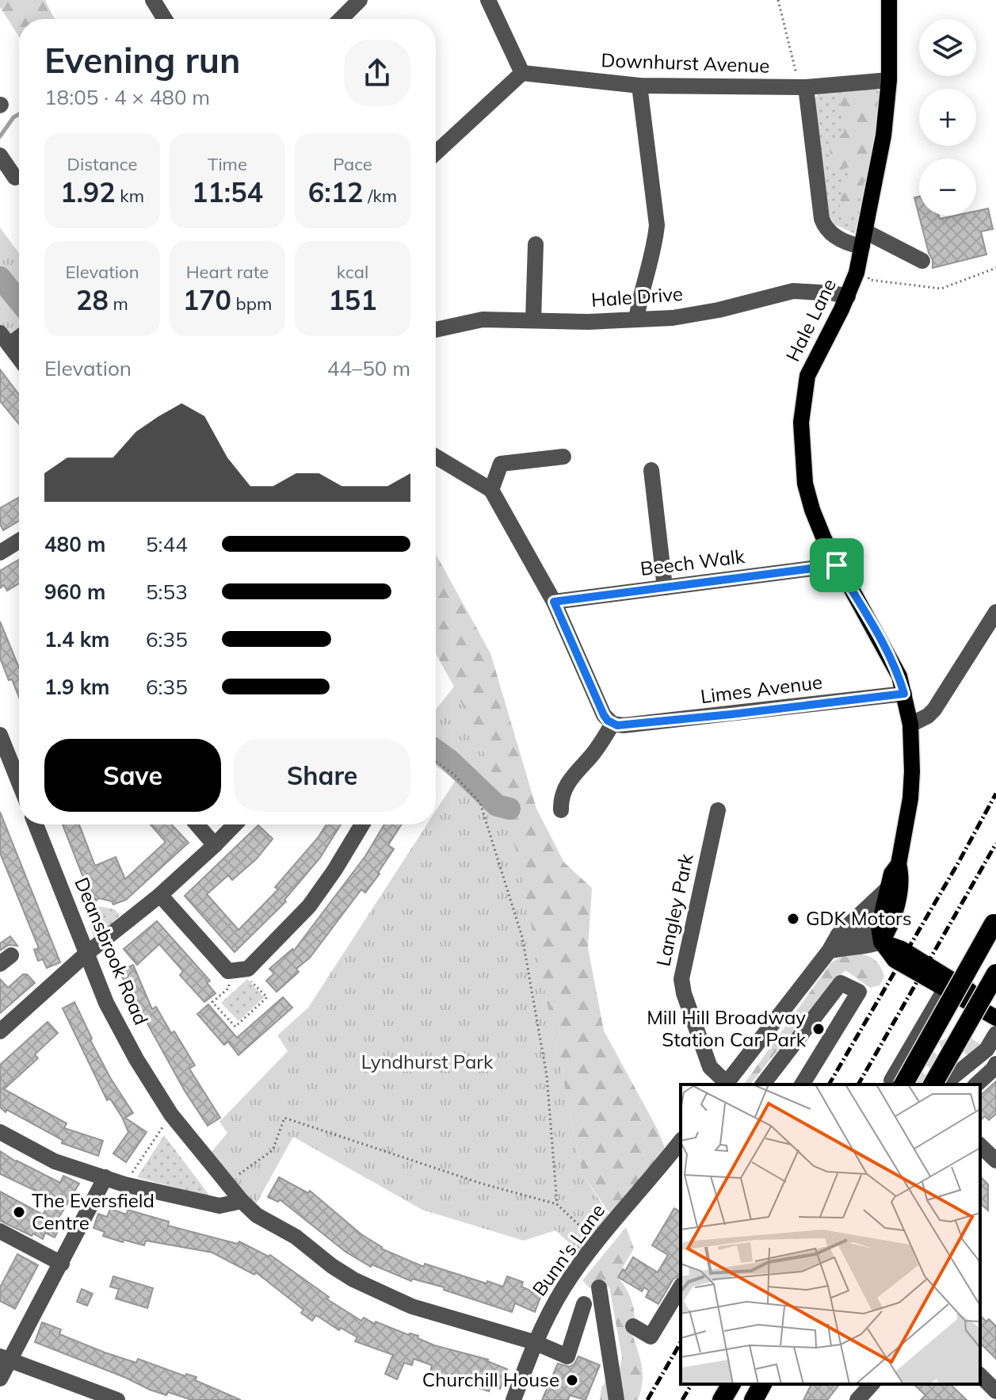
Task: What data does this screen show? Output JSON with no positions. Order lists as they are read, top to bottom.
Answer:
{
  "streets": {
    "main road": ["Hale Lane"],
    "street": [
      "Downhurst Avenue",
      "Hale Drive",
      "Beech Walk",
      "Limes Avenue",
      "Langley Park",
      "Deansbrook Road",
      "Bunn's Lane"
    ]
  },
  "crossings": [
    ["Downhurst Avenue", "Hale Lane"],
    ["Hale Drive", "Hale Lane"],
    ["Hale Lane", "Beech Walk"],
    ["Hale Lane", "Limes Avenue"],
    ["Deansbrook Road", "Bunn's Lane"]
  ],
  "parks": ["Lyndhurst Park"],
  "places": [
    "GDK Motors",
    "Mill Hill Broadway Station Car Park",
    "The Eversfield Centre",
    "Churchill House"
  ],
  "page": {
    "map_buttons": ["+", "−"],
    "heading": ["Evening run", "18:05 · 4 × 480 m"],
    "stats": [
      ["Distance", "1.92 km"],
      ["Time", "11:54"],
      ["Pace", "6:12 /km"],
      ["Elevation", "28 m"],
      ["Heart rate", "170 bpm"],
      ["kcal", "151"]
    ],
    "chart": ["Elevation", "44–50 m"],
    "list": [
      {
        "name": "480 m",
        "note": "5:44"
      },
      {
        "name": "960 m",
        "note": "5:53"
      },
      {
        "name": "1.4 km",
        "note": "6:35"
      },
      {
        "name": "1.9 km",
        "note": "6:35"
      }
    ],
    "buttons": ["Save", "Share"]
  }
}
